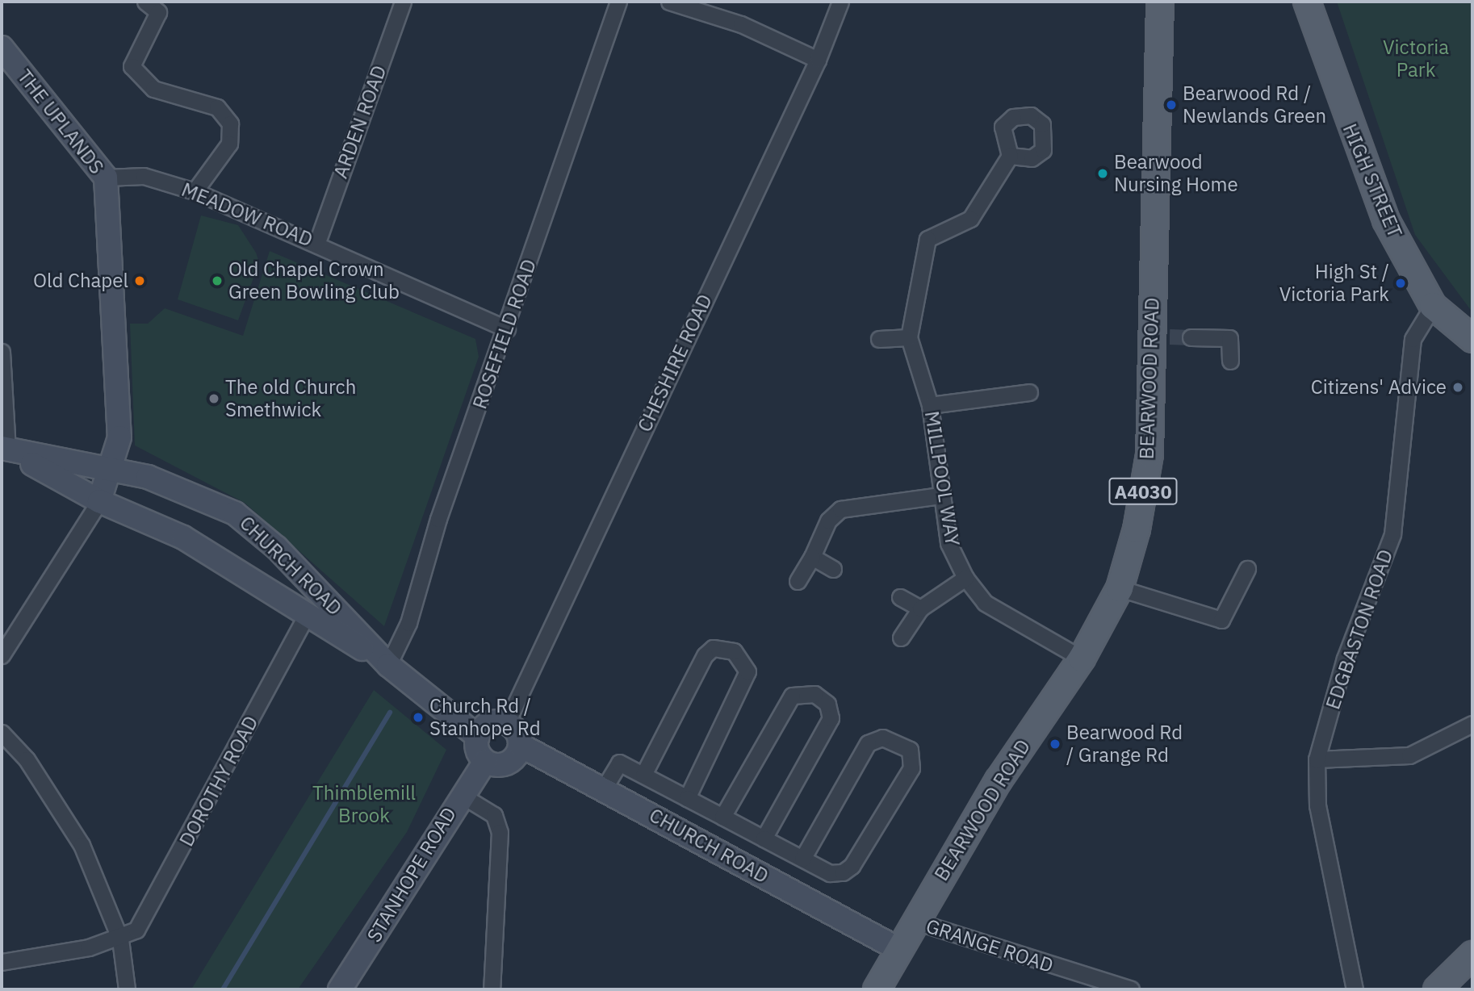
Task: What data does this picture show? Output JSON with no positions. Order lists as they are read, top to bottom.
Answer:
{
  "streets": {
    "main road": ["HIGH STREET", "BEARWOOD ROAD", "A4030"],
    "street": [
      "THE UPLANDS",
      "ARDEN ROAD",
      "MEADOW ROAD",
      "ROSEFIELD ROAD",
      "CHESHIRE ROAD",
      "MILLPOOL WAY",
      "CHURCH ROAD",
      "EDGBASTON ROAD",
      "DOROTHY ROAD",
      "STANHOPE ROAD",
      "GRANGE ROAD"
    ]
  },
  "crossings": [
    ["THE UPLANDS", "MEADOW ROAD"],
    ["THE UPLANDS", "CHURCH ROAD"],
    ["ARDEN ROAD", "MEADOW ROAD"],
    ["HIGH STREET", "EDGBASTON ROAD"],
    ["MEADOW ROAD", "ROSEFIELD ROAD"],
    ["ROSEFIELD ROAD", "CHURCH ROAD"],
    ["CHESHIRE ROAD", "CHURCH ROAD"],
    ["CHESHIRE ROAD", "STANHOPE ROAD"],
    ["BEARWOOD ROAD", "MILLPOOL WAY"],
    ["BEARWOOD ROAD", "CHURCH ROAD"],
    ["BEARWOOD ROAD", "GRANGE ROAD"],
    ["CHURCH ROAD", "DOROTHY ROAD"],
    ["CHURCH ROAD", "STANHOPE ROAD"]
  ],
  "parks": ["Victoria Park", "Thimblemill Brook"],
  "places": [
    "Bearwood Rd / Newlands Green",
    "Bearwood Nursing Home",
    "Old Chapel",
    "Old Chapel Crown Green Bowling Club",
    "High St / Victoria Park",
    "Citizens' Advice",
    "The old Church Smethwick",
    "Church Rd / Stanhope Rd",
    "Bearwood Rd / Grange Rd"
  ]
}
